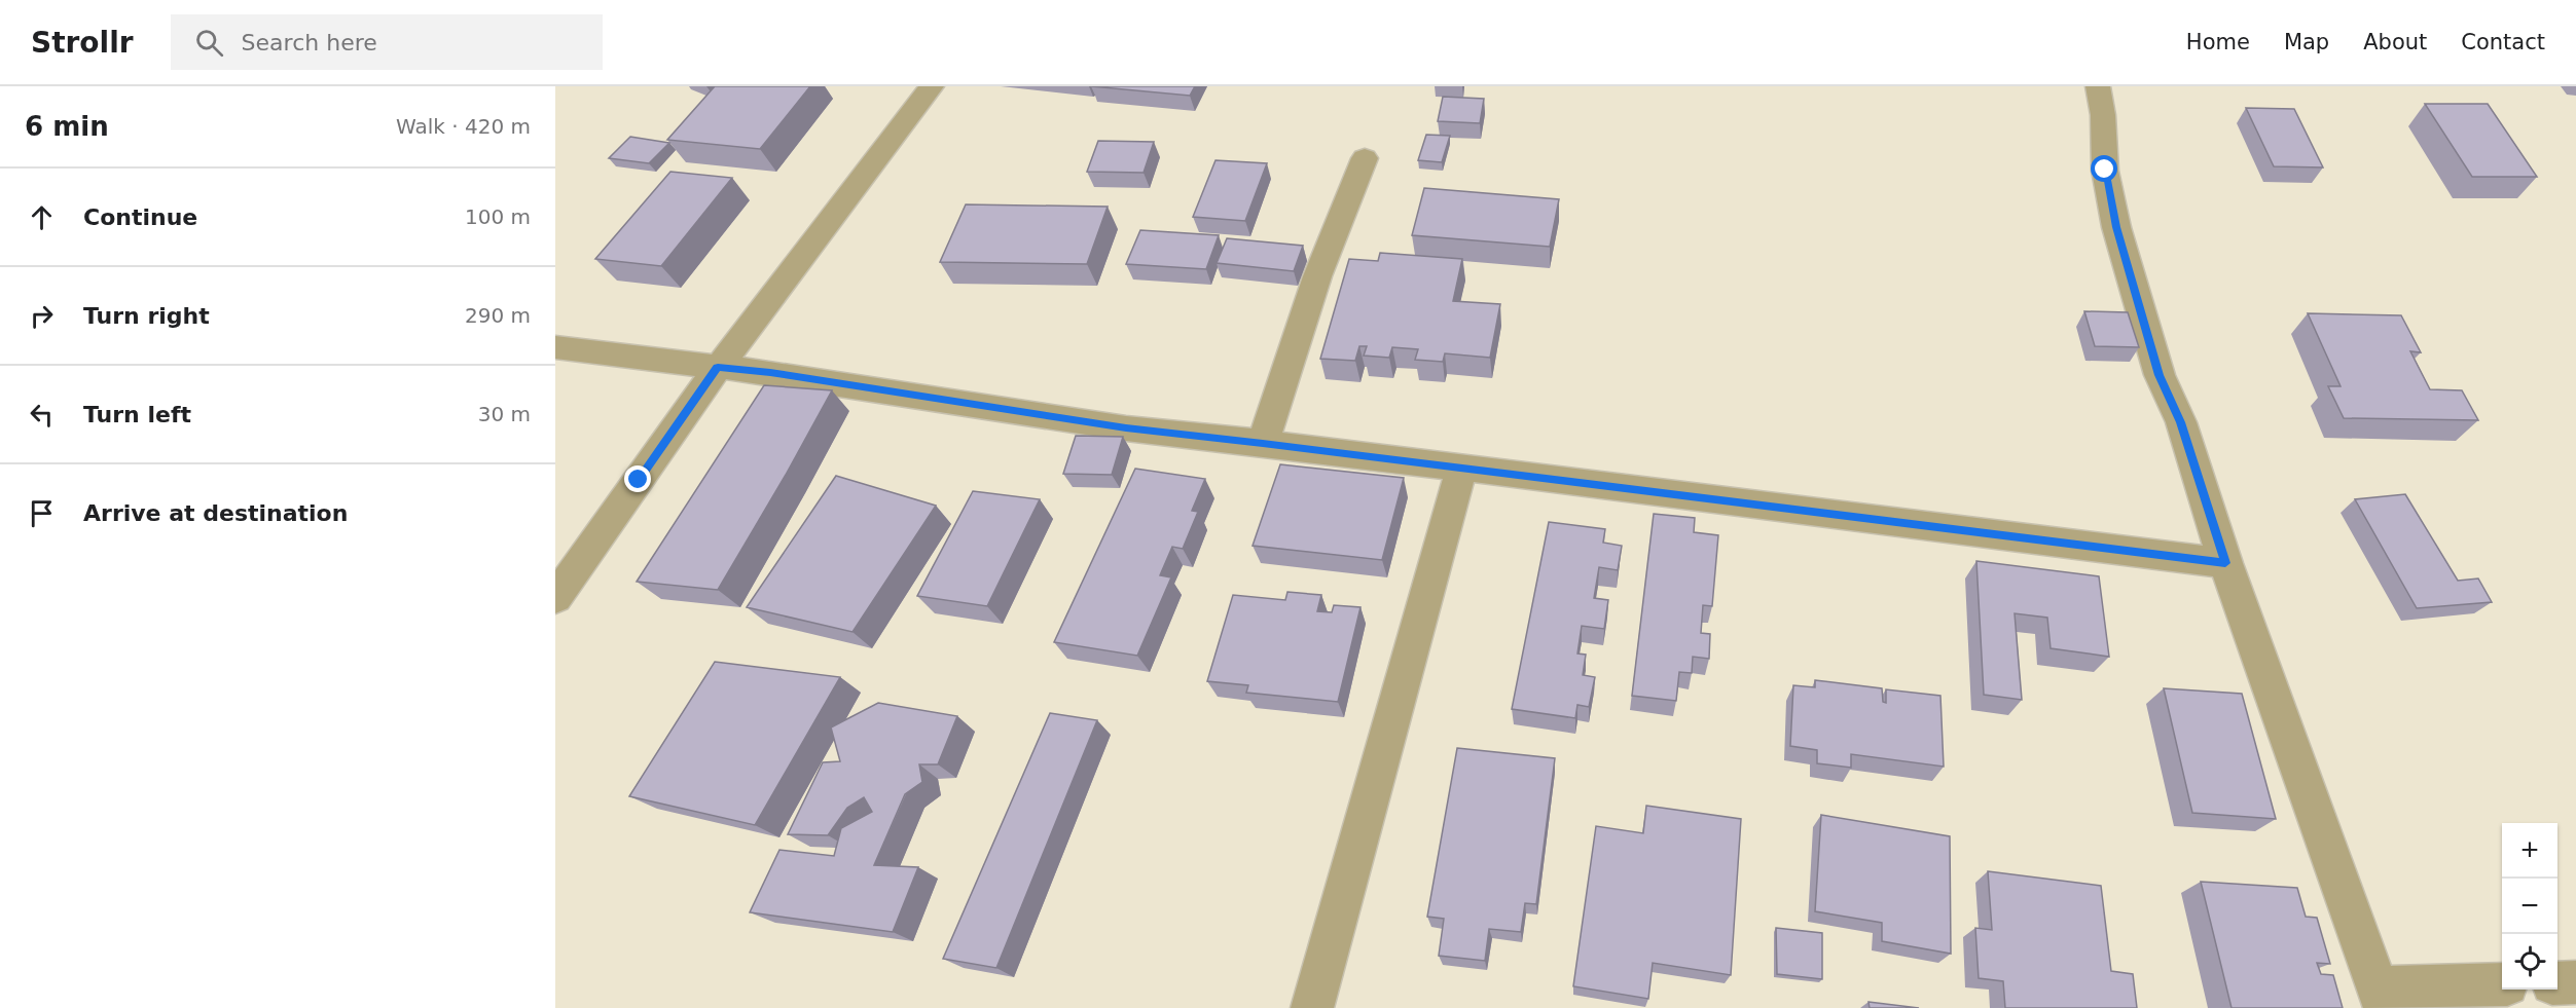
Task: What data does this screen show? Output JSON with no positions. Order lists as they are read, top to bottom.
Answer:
{
  "page": {
    "header": "Strollr",
    "search": "Search here",
    "nav": [
      "Home",
      "Map",
      "About",
      "Contact"
    ],
    "heading": ["6 min", "Walk · 420 m"],
    "list": [
      ["Continue", "100 m"],
      ["Turn right", "290 m"],
      ["Turn left", "30 m"],
      "Arrive at destination"
    ],
    "map_buttons": ["+", "−"]
  }
}
